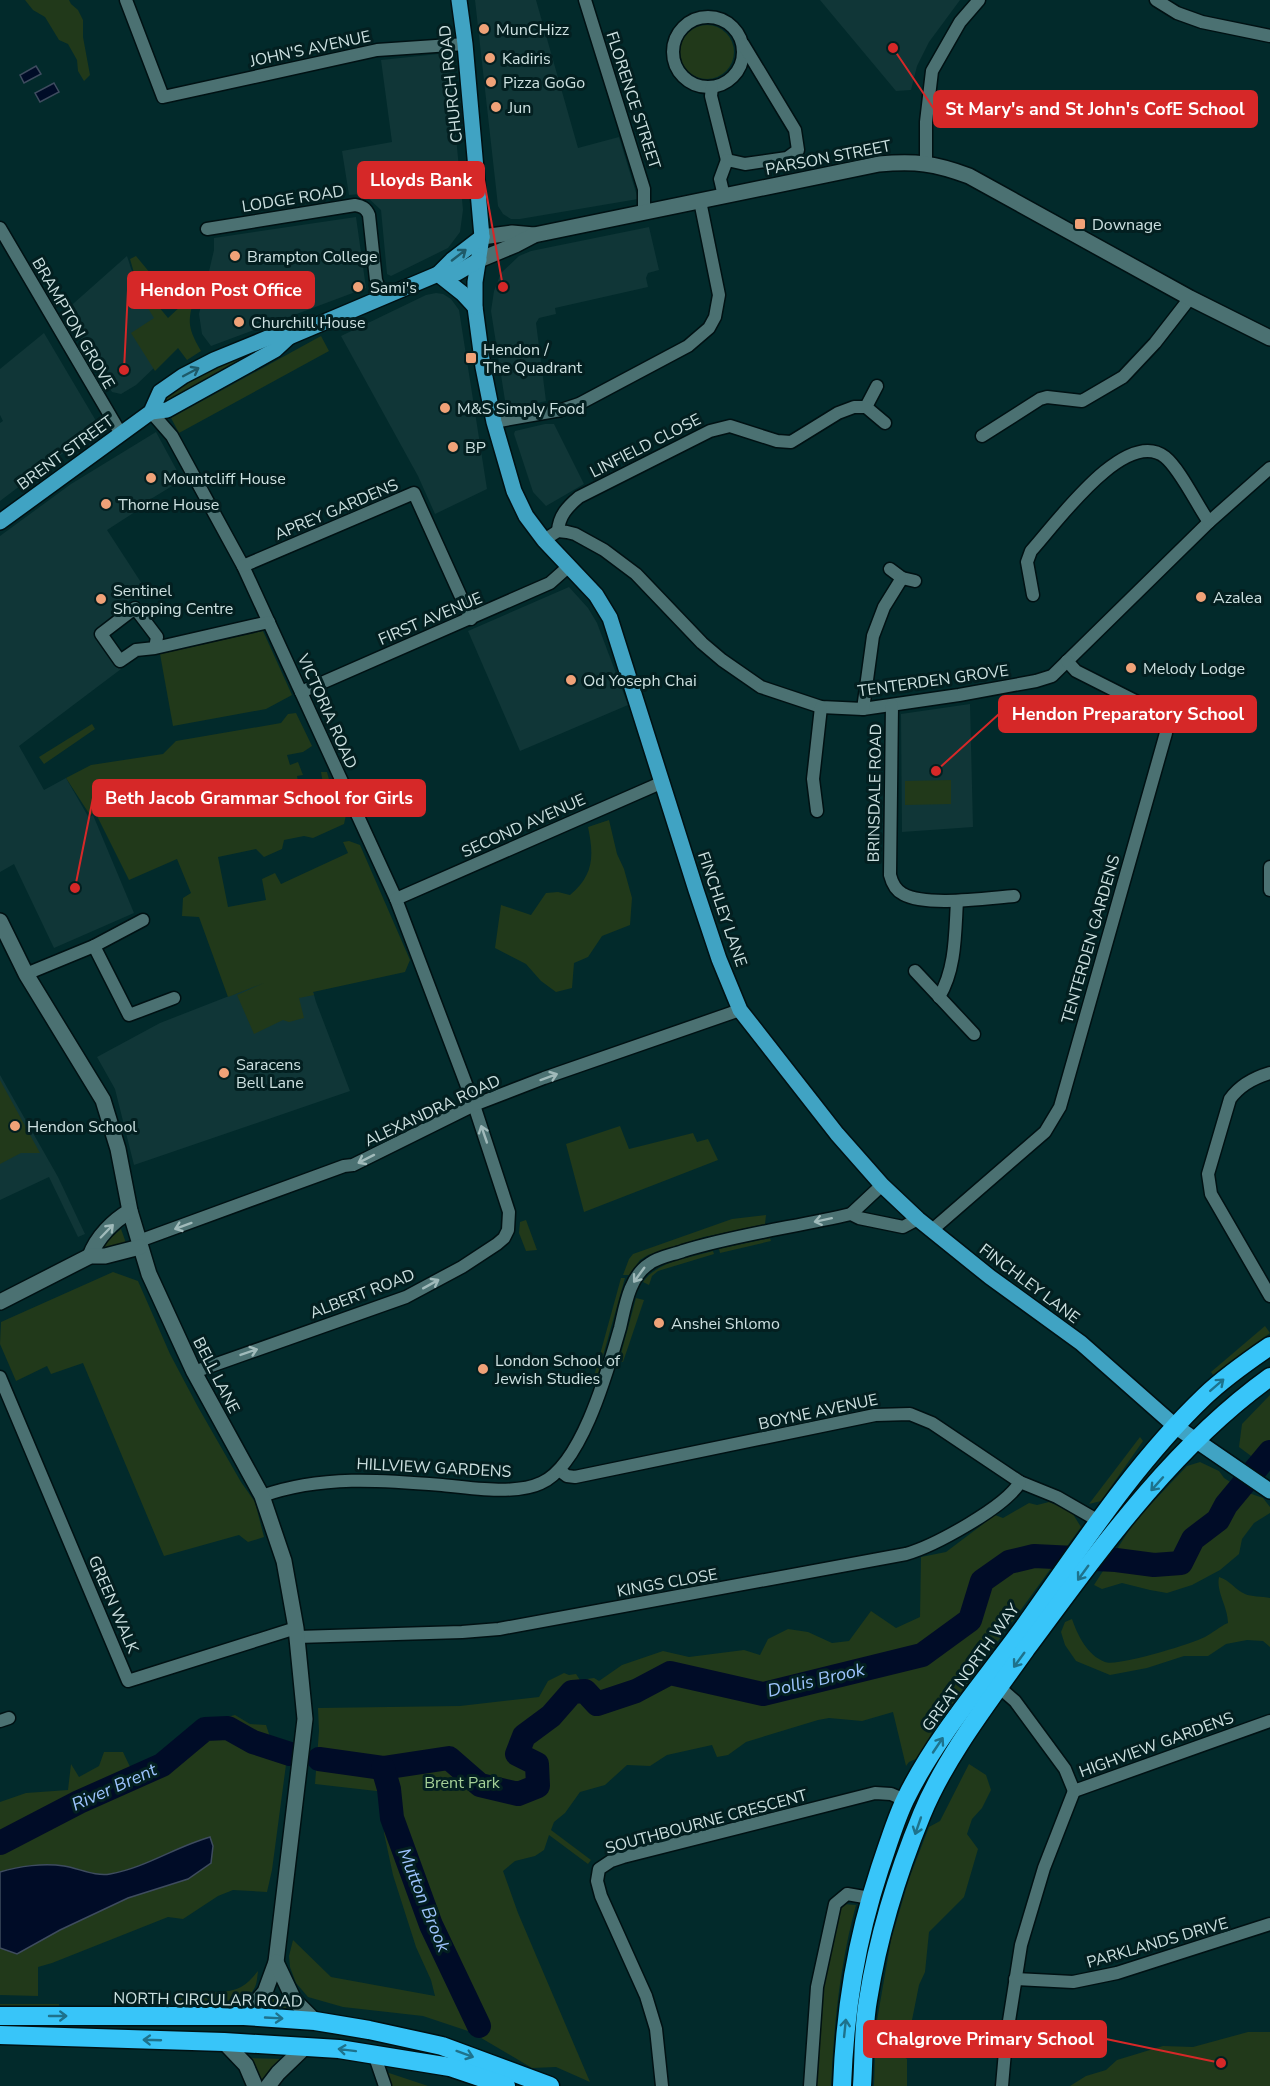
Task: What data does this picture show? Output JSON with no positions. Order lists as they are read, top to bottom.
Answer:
{
  "streets": {
    "highway": ["GREAT NORTH WAY", "NORTH CIRCULAR ROAD"],
    "main road": ["CHURCH ROAD", "BRENT STREET", "FINCHLEY LANE"],
    "street": [
      "JOHN'S AVENUE",
      "FLORENCE STREET",
      "PARSON STREET",
      "LODGE ROAD",
      "BRAMPTON GROVE",
      "LINFIELD CLOSE",
      "APREY GARDENS",
      "FIRST AVENUE",
      "TENTERDEN GROVE",
      "VICTORIA ROAD",
      "BRINSDALE ROAD",
      "SECOND AVENUE",
      "TENTERDEN GARDENS",
      "ALEXANDRA ROAD",
      "ALBERT ROAD",
      "BELL LANE",
      "BOYNE AVENUE",
      "HILLVIEW GARDENS",
      "KINGS CLOSE",
      "GREEN WALK",
      "HIGHVIEW GARDENS",
      "SOUTHBOURNE CRESCENT",
      "PARKLANDS DRIVE"
    ]
  },
  "crossings": [
    ["JOHN'S AVENUE", "CHURCH ROAD"],
    ["CHURCH ROAD", "PARSON STREET"],
    ["CHURCH ROAD", "BRENT STREET"],
    ["CHURCH ROAD", "FINCHLEY LANE"],
    ["FLORENCE STREET", "PARSON STREET"],
    ["PARSON STREET", "BRENT STREET"],
    ["PARSON STREET", "FINCHLEY LANE"],
    ["LODGE ROAD", "BRENT STREET"],
    ["BRAMPTON GROVE", "BRENT STREET"],
    ["LINFIELD CLOSE", "TENTERDEN GROVE"],
    ["BRENT STREET", "VICTORIA ROAD"],
    ["BRENT STREET", "FINCHLEY LANE"],
    ["APREY GARDENS", "FIRST AVENUE"],
    ["APREY GARDENS", "VICTORIA ROAD"],
    ["FIRST AVENUE", "VICTORIA ROAD"],
    ["FIRST AVENUE", "FINCHLEY LANE"],
    ["TENTERDEN GROVE", "BRINSDALE ROAD"],
    ["TENTERDEN GROVE", "TENTERDEN GARDENS"],
    ["VICTORIA ROAD", "SECOND AVENUE"],
    ["VICTORIA ROAD", "ALEXANDRA ROAD"],
    ["VICTORIA ROAD", "ALBERT ROAD"],
    ["SECOND AVENUE", "FINCHLEY LANE"],
    ["FINCHLEY LANE", "TENTERDEN GARDENS"],
    ["FINCHLEY LANE", "ALEXANDRA ROAD"],
    ["FINCHLEY LANE", "HILLVIEW GARDENS"],
    ["FINCHLEY LANE", "GREAT NORTH WAY"],
    ["ALEXANDRA ROAD", "ALBERT ROAD"],
    ["ALEXANDRA ROAD", "BELL LANE"],
    ["ALBERT ROAD", "BELL LANE"],
    ["BELL LANE", "HILLVIEW GARDENS"],
    ["BELL LANE", "KINGS CLOSE"],
    ["BELL LANE", "GREEN WALK"],
    ["BELL LANE", "NORTH CIRCULAR ROAD"],
    ["BOYNE AVENUE", "HILLVIEW GARDENS"],
    ["BOYNE AVENUE", "KINGS CLOSE"],
    ["BOYNE AVENUE", "GREAT NORTH WAY"],
    ["KINGS CLOSE", "GREEN WALK"],
    ["GREAT NORTH WAY", "SOUTHBOURNE CRESCENT"]
  ],
  "one_way": ["ALBERT ROAD", "HILLVIEW GARDENS"],
  "water": ["Dollis Brook", "River Brent", "Mutton Brook"],
  "parks": ["Brent Park"],
  "places": {
    "other": [
      "MunCHizz",
      "St Mary's and St John's CofE School",
      "Kadiris",
      "Pizza GoGo",
      "Jun",
      "Brampton College",
      "Sami's",
      "Lloyds Bank",
      "Churchill House",
      "Hendon Post Office",
      "M&S Simply Food",
      "BP",
      "Mountcliff House",
      "Thorne House",
      "Azalea",
      "Sentinel Shopping Centre",
      "Melody Lodge",
      "Od Yoseph Chai",
      "Hendon Preparatory School",
      "Beth Jacob Grammar School for Girls",
      "Saracens Bell Lane",
      "Hendon School",
      "Anshei Shlomo",
      "London School of Jewish Studies",
      "Chalgrove Primary School"
    ],
    "transit": ["Downage", "Hendon / The Quadrant"]
  }
}
